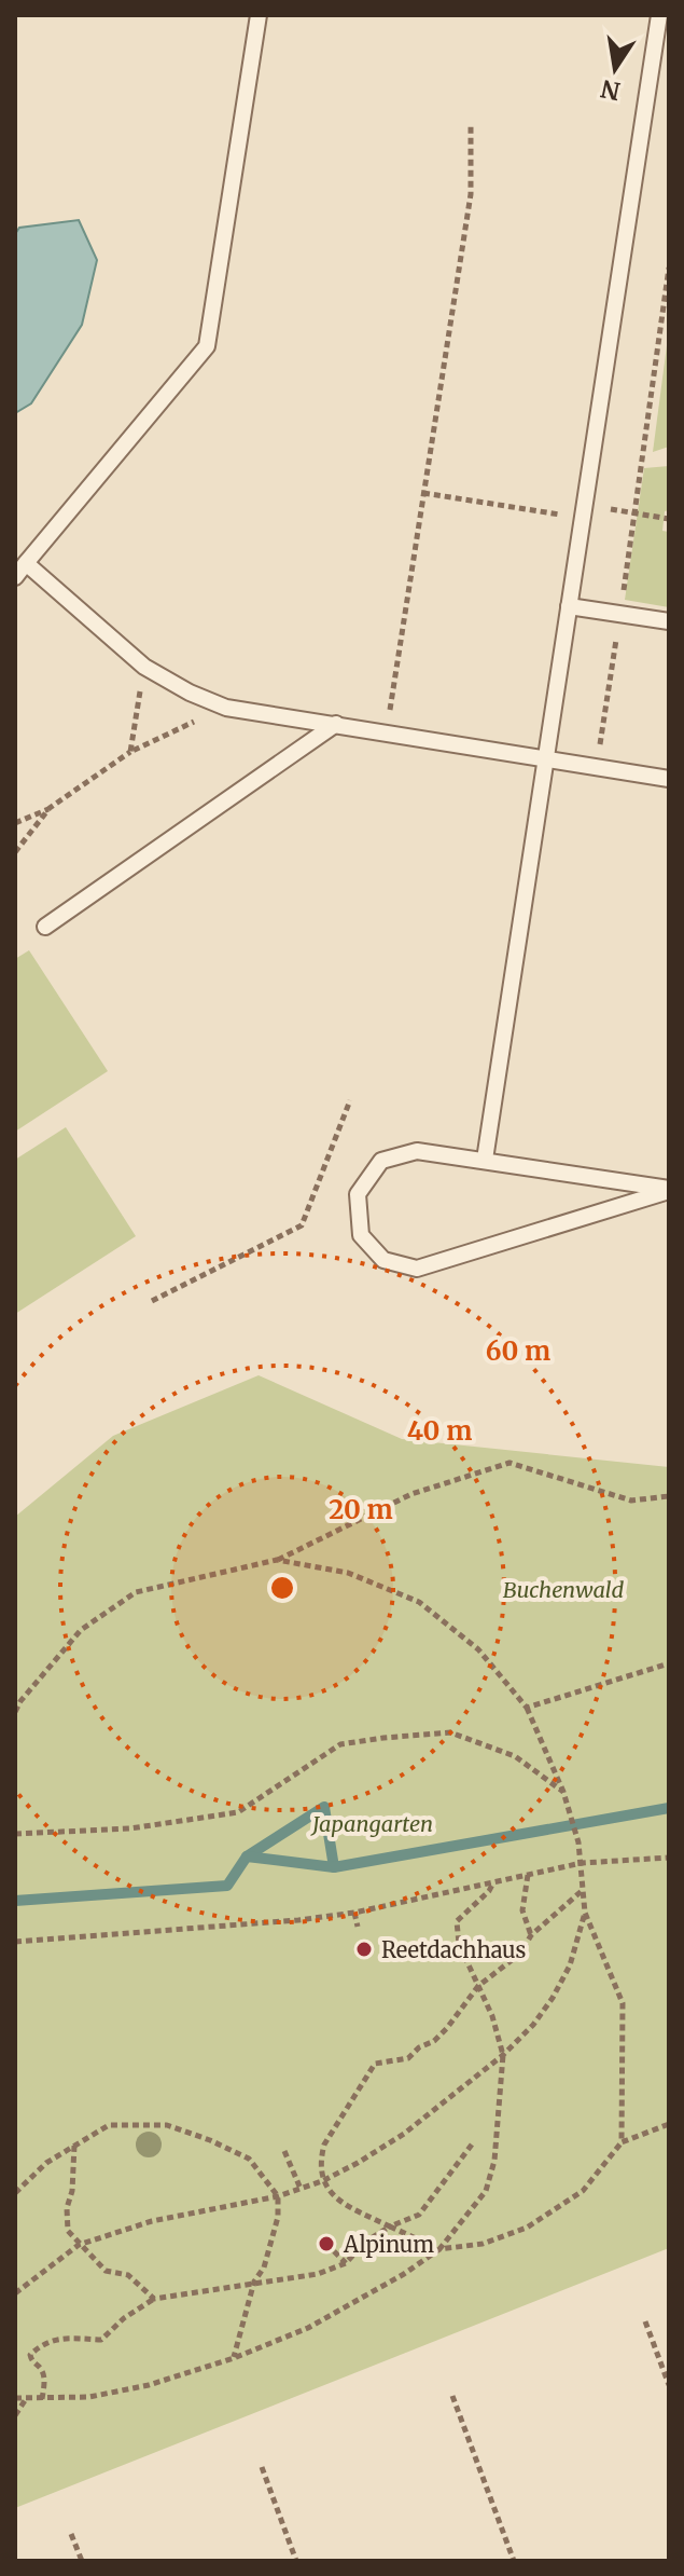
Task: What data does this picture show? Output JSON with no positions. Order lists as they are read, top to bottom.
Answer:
{
  "parks": ["Buchenwald", "Japangarten"],
  "places": ["Reetdachhaus", "Alpinum"],
  "north": "bottom",
  "rings": ["60 m", "40 m", "20 m"]
}
